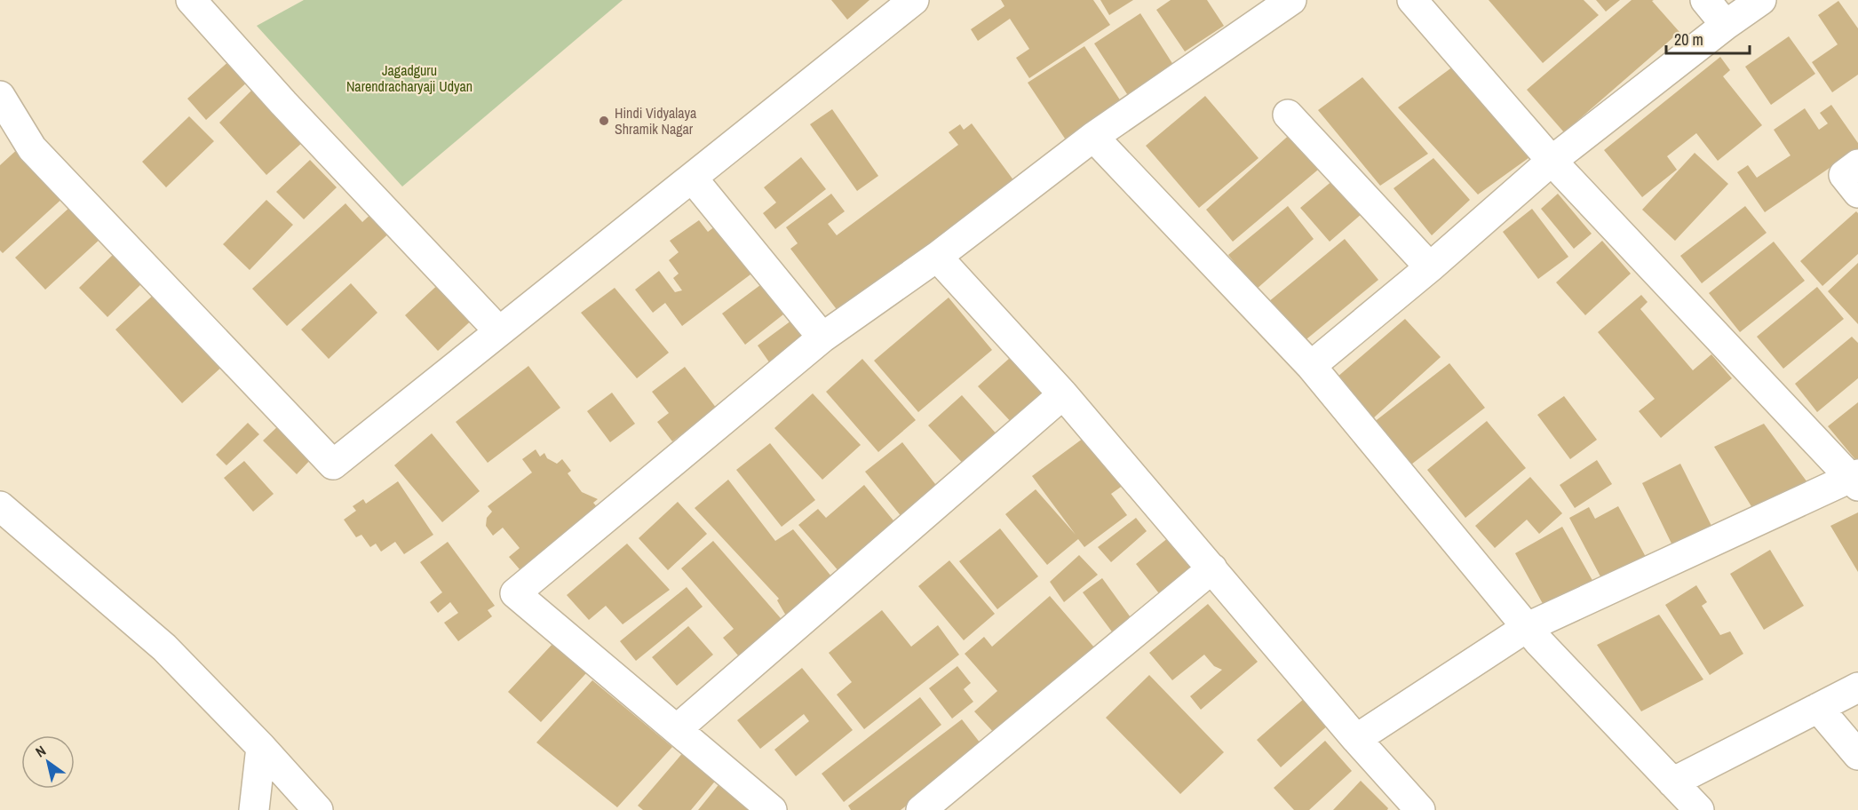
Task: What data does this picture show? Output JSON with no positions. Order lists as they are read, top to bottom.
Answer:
{
  "parks": ["Jagadguru Narendracharyaji Udyan"],
  "places": ["Hindi Vidyalaya Shramik Nagar"],
  "scale_bar": "20 m",
  "north": "top left"
}
